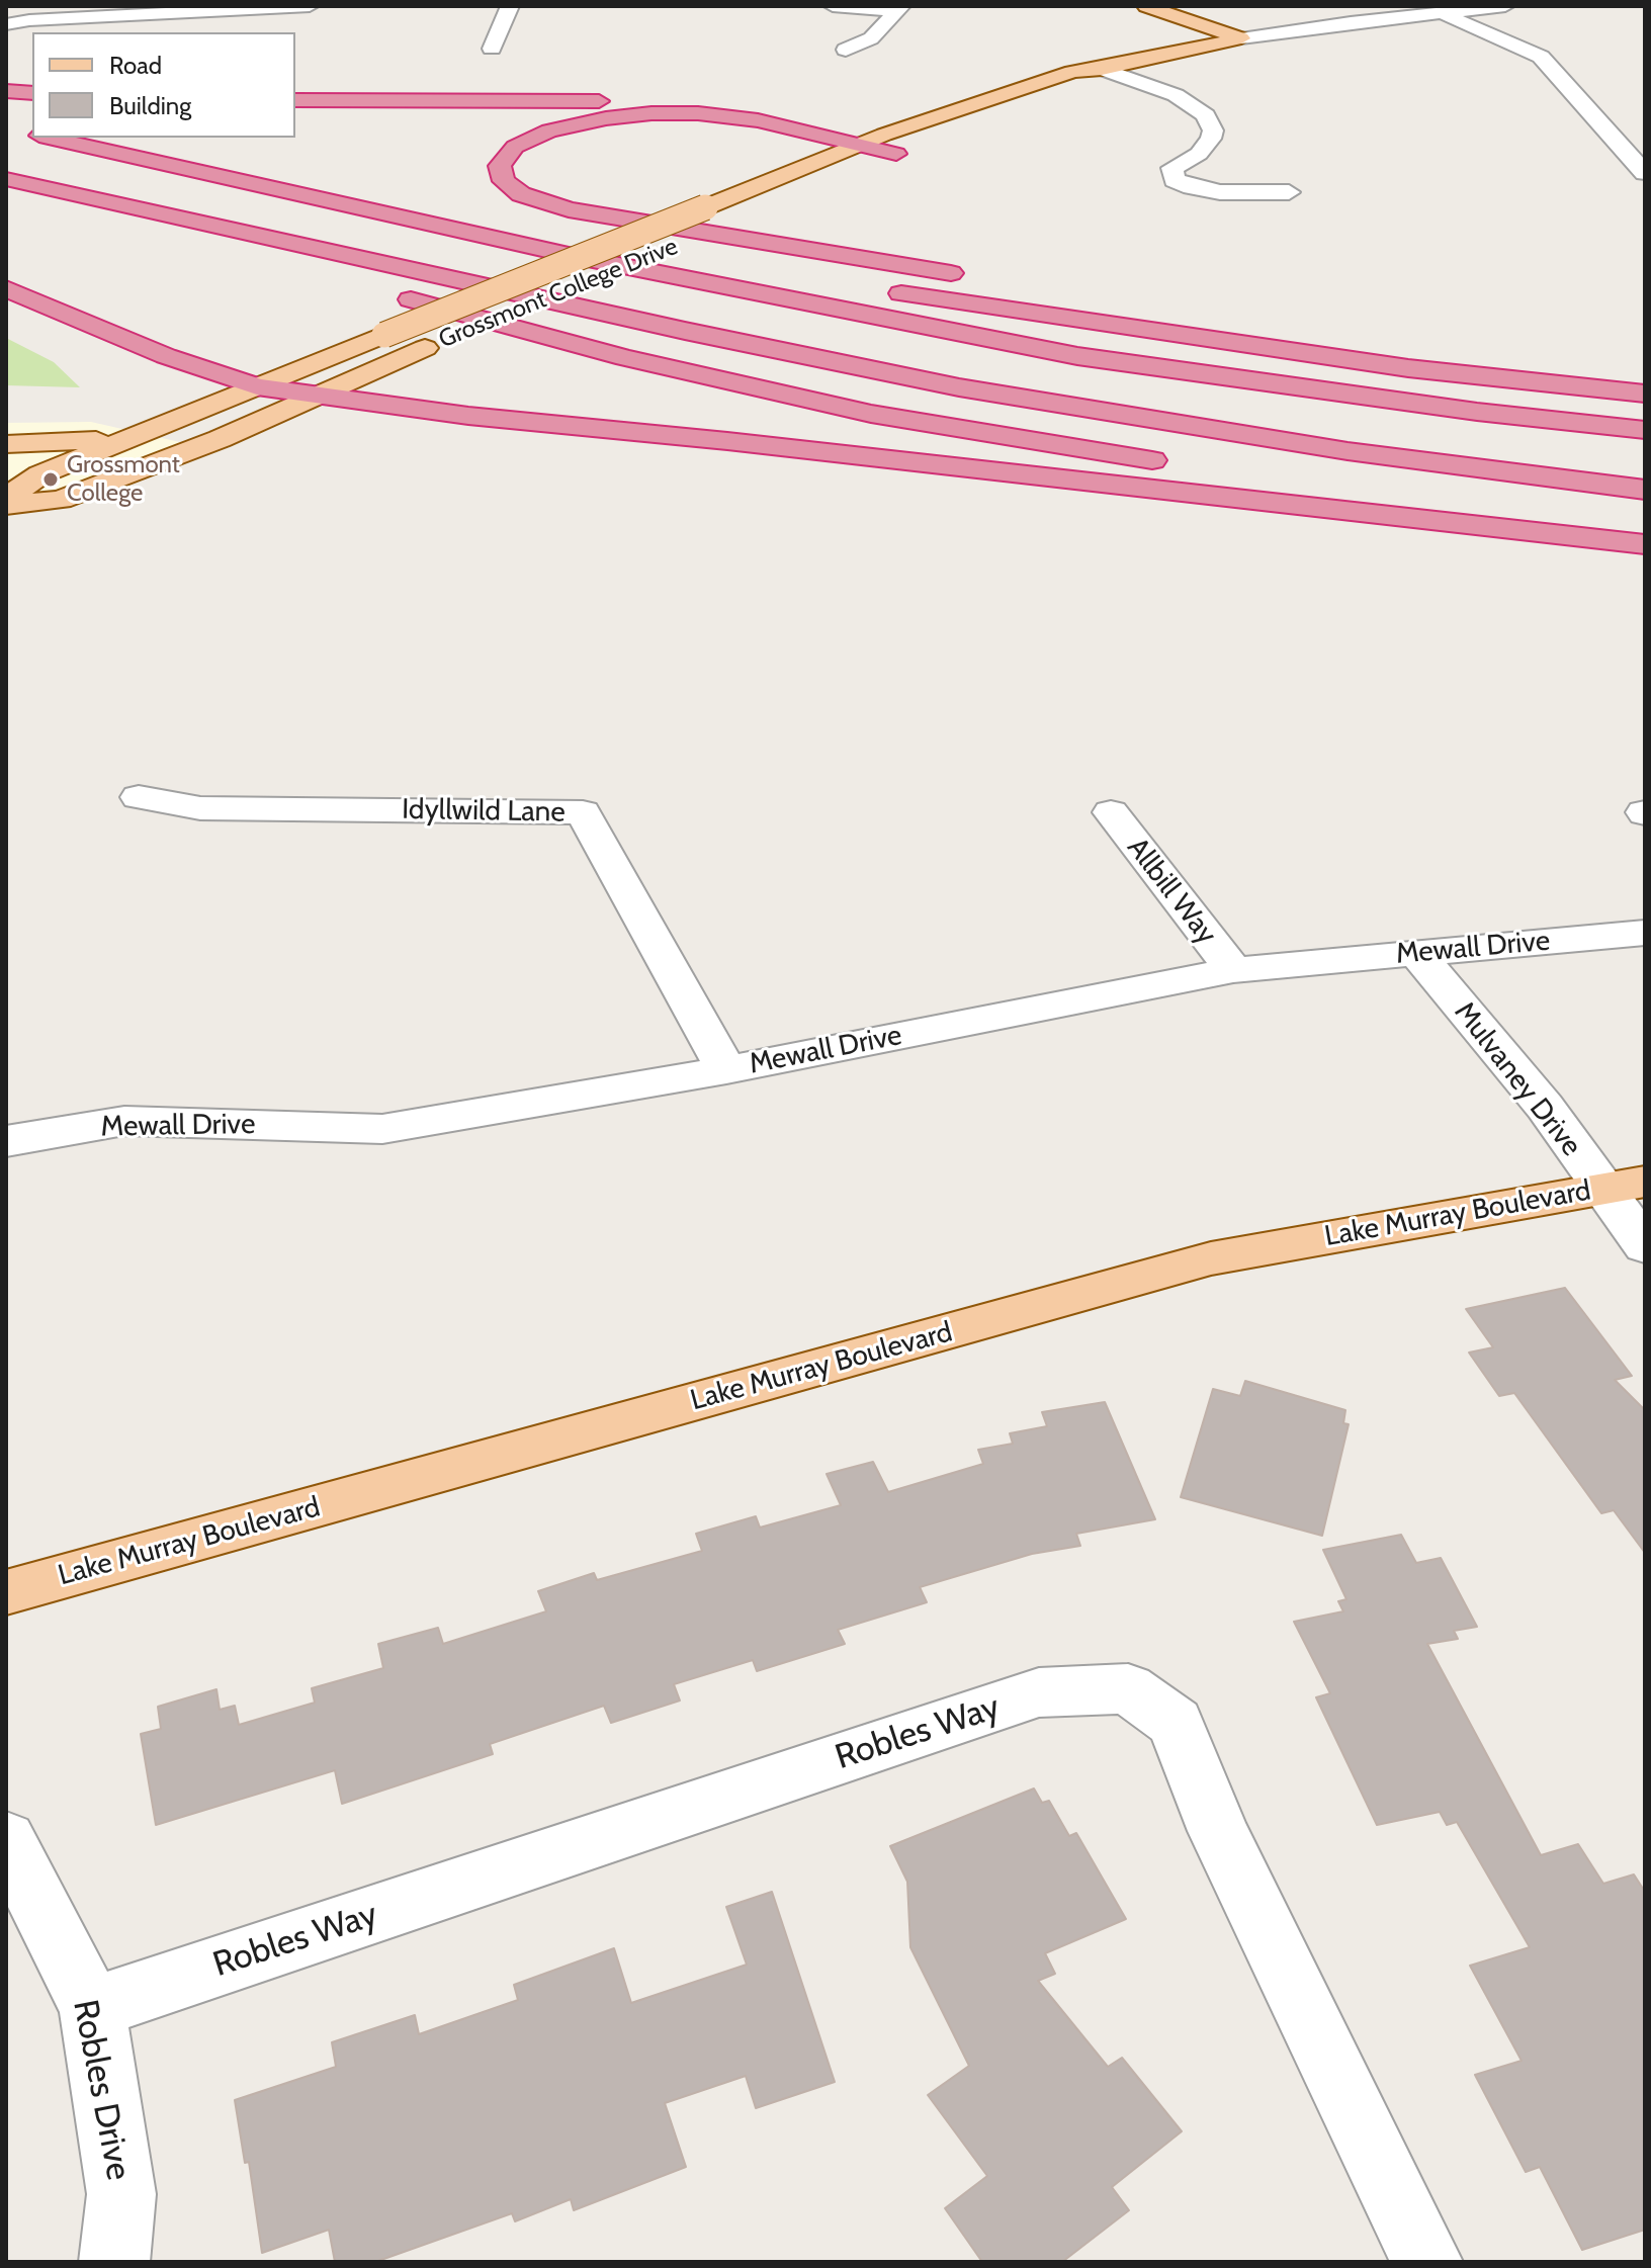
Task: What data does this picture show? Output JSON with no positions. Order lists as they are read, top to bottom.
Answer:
{
  "streets": {
    "main road": ["Grossmont College Drive", "Lake Murray Boulevard"],
    "street": [
      "Idyllwild Lane",
      "Allbill Way",
      "Mewall Drive",
      "Mulvaney Drive",
      "Robles Way",
      "Robles Drive"
    ]
  },
  "crossings": [
    ["Idyllwild Lane", "Mewall Drive"],
    ["Allbill Way", "Mewall Drive"],
    ["Mewall Drive", "Mulvaney Drive"],
    ["Mulvaney Drive", "Lake Murray Boulevard"],
    ["Robles Way", "Robles Drive"]
  ],
  "places": ["Grossmont College"],
  "legend": ["Road", "Building"]
}
